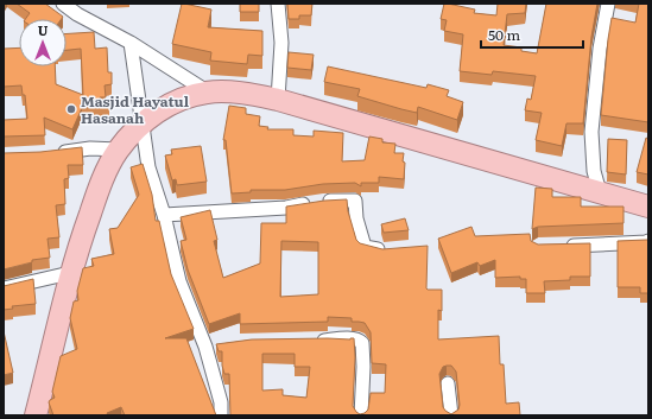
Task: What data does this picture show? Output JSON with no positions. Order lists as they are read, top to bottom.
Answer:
{
  "places": ["Masjid Hayatul Hasanah"],
  "scale_bar": "50 m",
  "north": "top"
}
